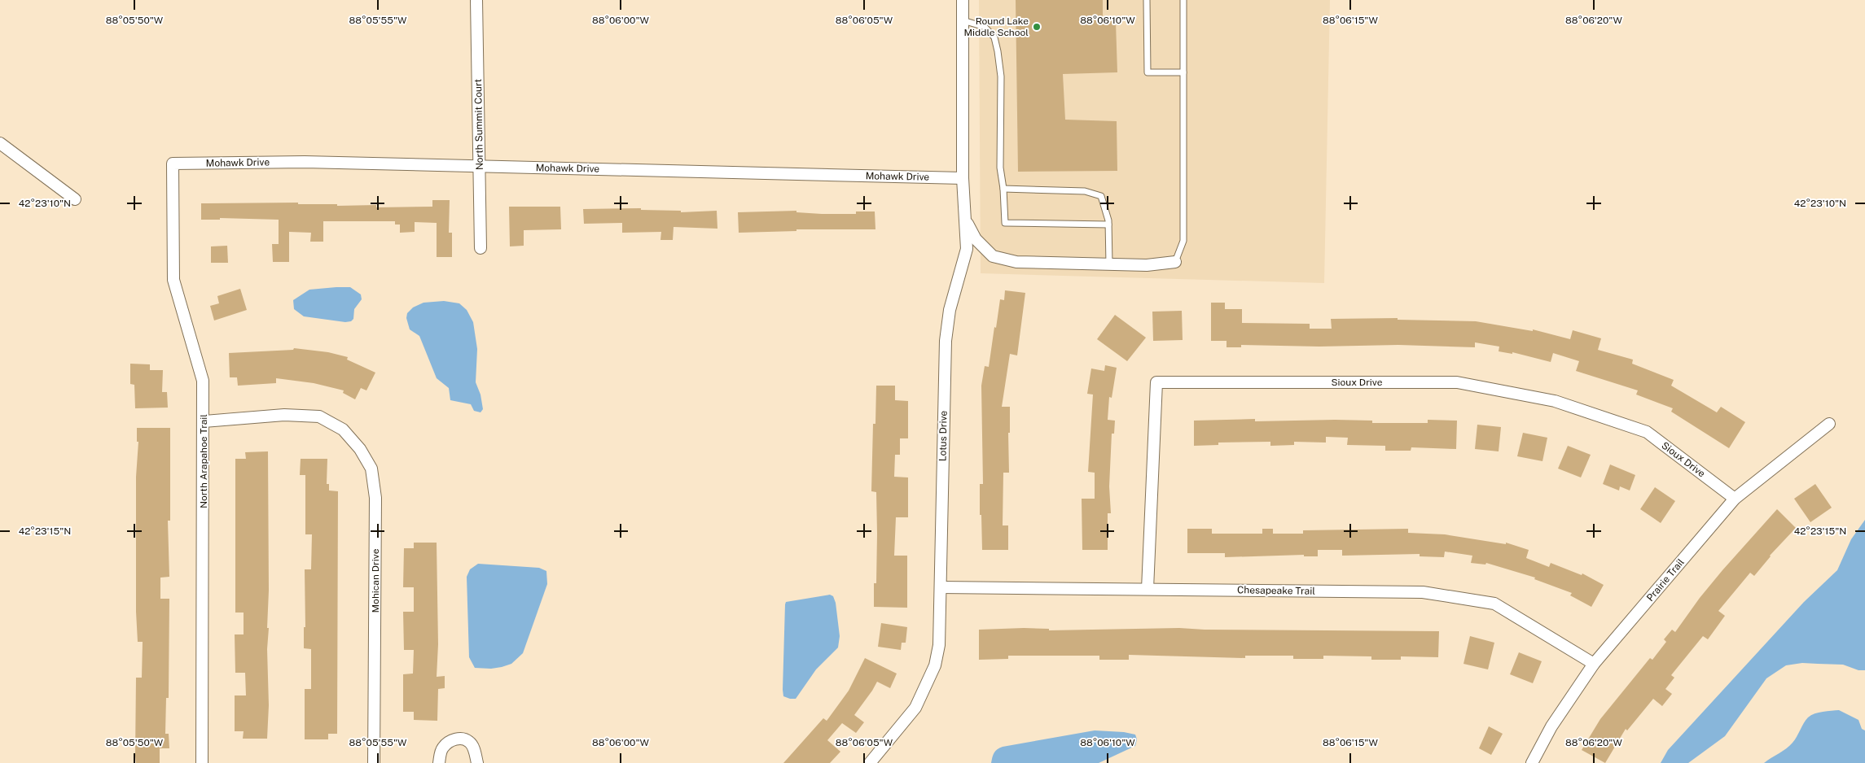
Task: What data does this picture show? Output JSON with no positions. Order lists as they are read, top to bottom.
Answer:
{
  "streets": {
    "street": [
      "North Summit Court",
      "Mohawk Drive",
      "Sioux Drive",
      "Lotus Drive",
      "North Arapahoe Trail",
      "Prairie Trail",
      "Mohican Drive",
      "Chesapeake Trail"
    ]
  },
  "crossings": [
    ["North Summit Court", "Mohawk Drive"],
    ["Mohawk Drive", "Lotus Drive"],
    ["Mohawk Drive", "North Arapahoe Trail"],
    ["Sioux Drive", "Prairie Trail"],
    ["Sioux Drive", "Chesapeake Trail"],
    ["Lotus Drive", "Chesapeake Trail"],
    ["North Arapahoe Trail", "Mohican Drive"],
    ["Prairie Trail", "Chesapeake Trail"]
  ],
  "places": ["Round Lake Middle School"],
  "coordinates": [
    "88°05'50\"W",
    "88°05'55\"W",
    "88°06'00\"W",
    "88°06'05\"W",
    "88°06'10\"W",
    "88°06'15\"W",
    "88°06'20\"W",
    "42°23'10\"N",
    "42°23'15\"N"
  ]
}
